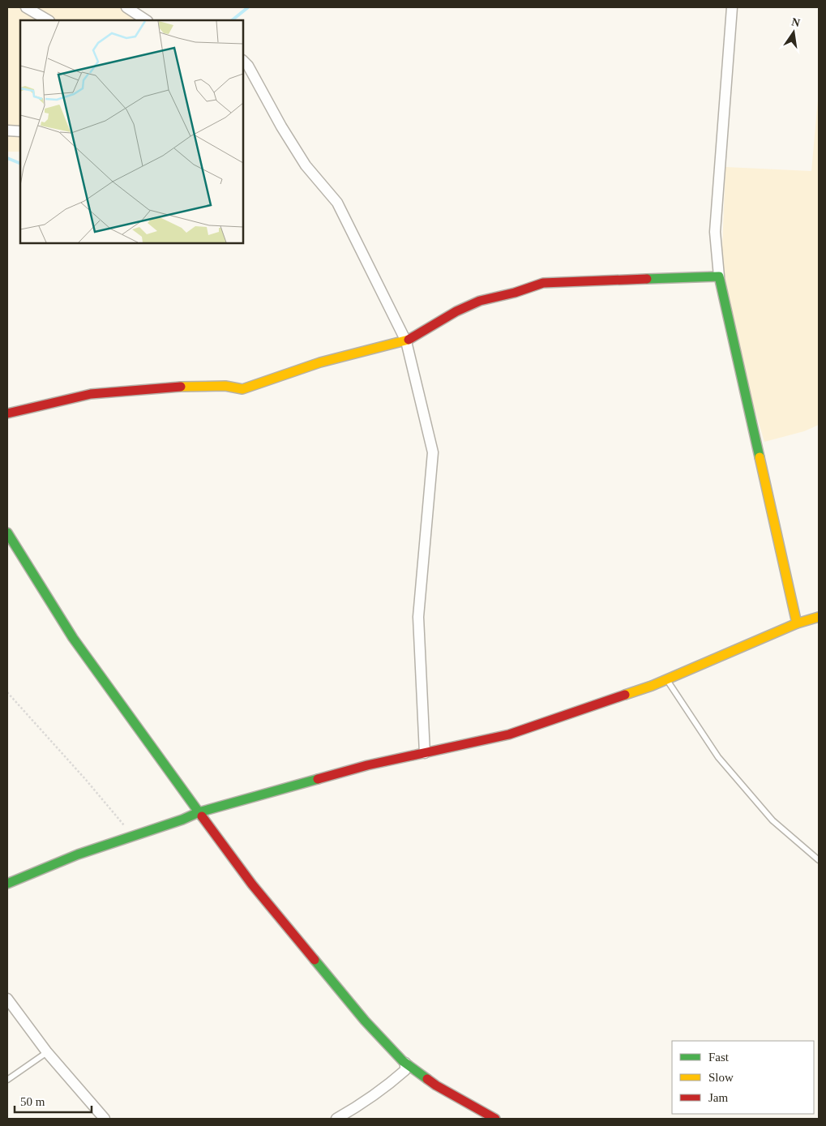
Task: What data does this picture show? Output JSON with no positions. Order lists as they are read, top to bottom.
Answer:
{
  "legend": ["Fast", "Slow", "Jam"],
  "scale_bar": "50 m",
  "north": "top"
}
